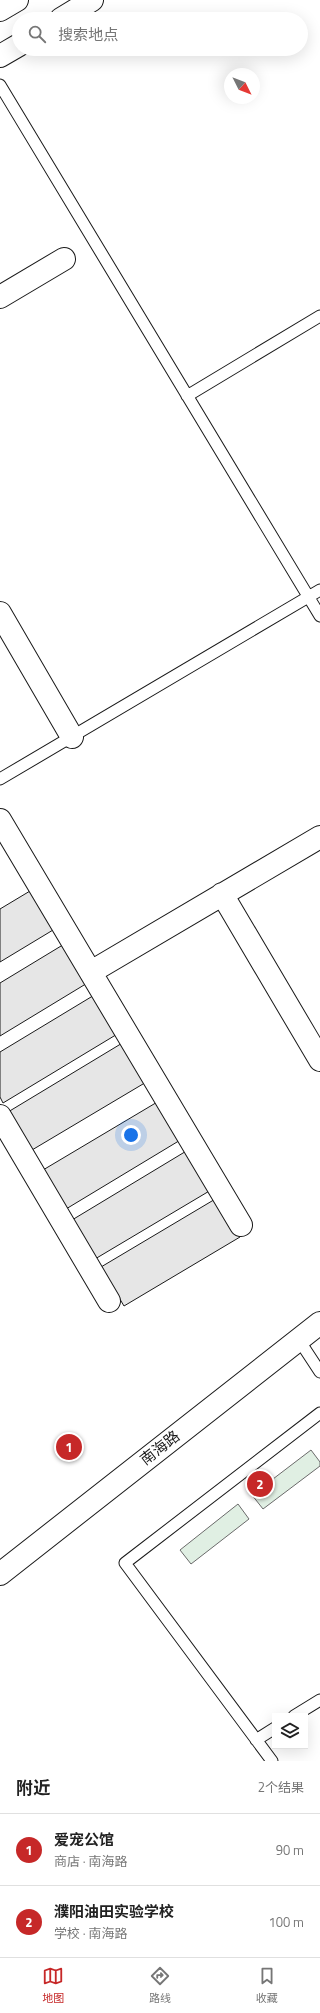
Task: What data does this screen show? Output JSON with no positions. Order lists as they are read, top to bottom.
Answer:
{
  "streets": {
    "street": ["南海路"]
  },
  "north": "bottom right",
  "page": {
    "search": "搜索地点",
    "pins": ["1", "2"],
    "heading": ["附近", "2个结果"],
    "list": [
      {
        "mark": "1",
        "name": "爱宠公馆",
        "note": "商店 · 南海路",
        "value": "90 m"
      },
      {
        "mark": "2",
        "name": "濮阳油田实验学校",
        "note": "学校 · 南海路",
        "value": "100 m"
      }
    ],
    "nav": ["地图", "路线", "收藏"]
  }
}
